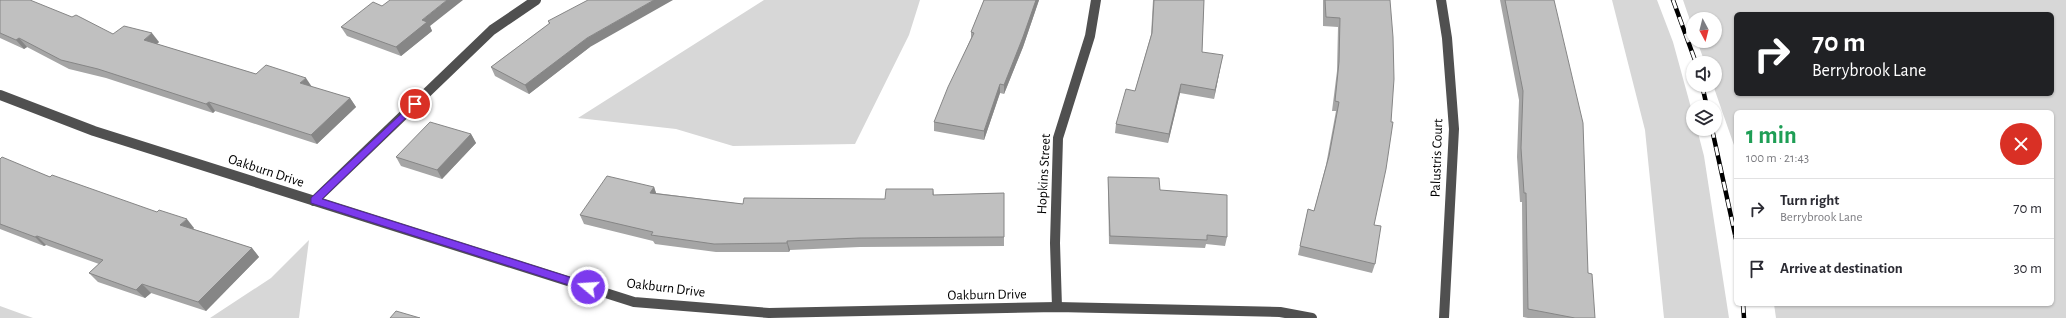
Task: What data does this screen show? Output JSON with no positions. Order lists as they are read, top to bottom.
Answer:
{
  "streets": {
    "street": ["Palustris Court", "Oakburn Drive", "Hopkins Street"]
  },
  "crossings": [
    ["Oakburn Drive", "Hopkins Street"]
  ],
  "north": "bottom",
  "page": {
    "turn": ["70 m", "Berrybrook Lane"],
    "heading": ["1 min", "100 m · 21:43"],
    "list": [
      {
        "name": "Turn right",
        "note": "Berrybrook Lane",
        "value": "70 m"
      },
      {
        "name": "Arrive at destination",
        "value": "30 m"
      }
    ]
  }
}
